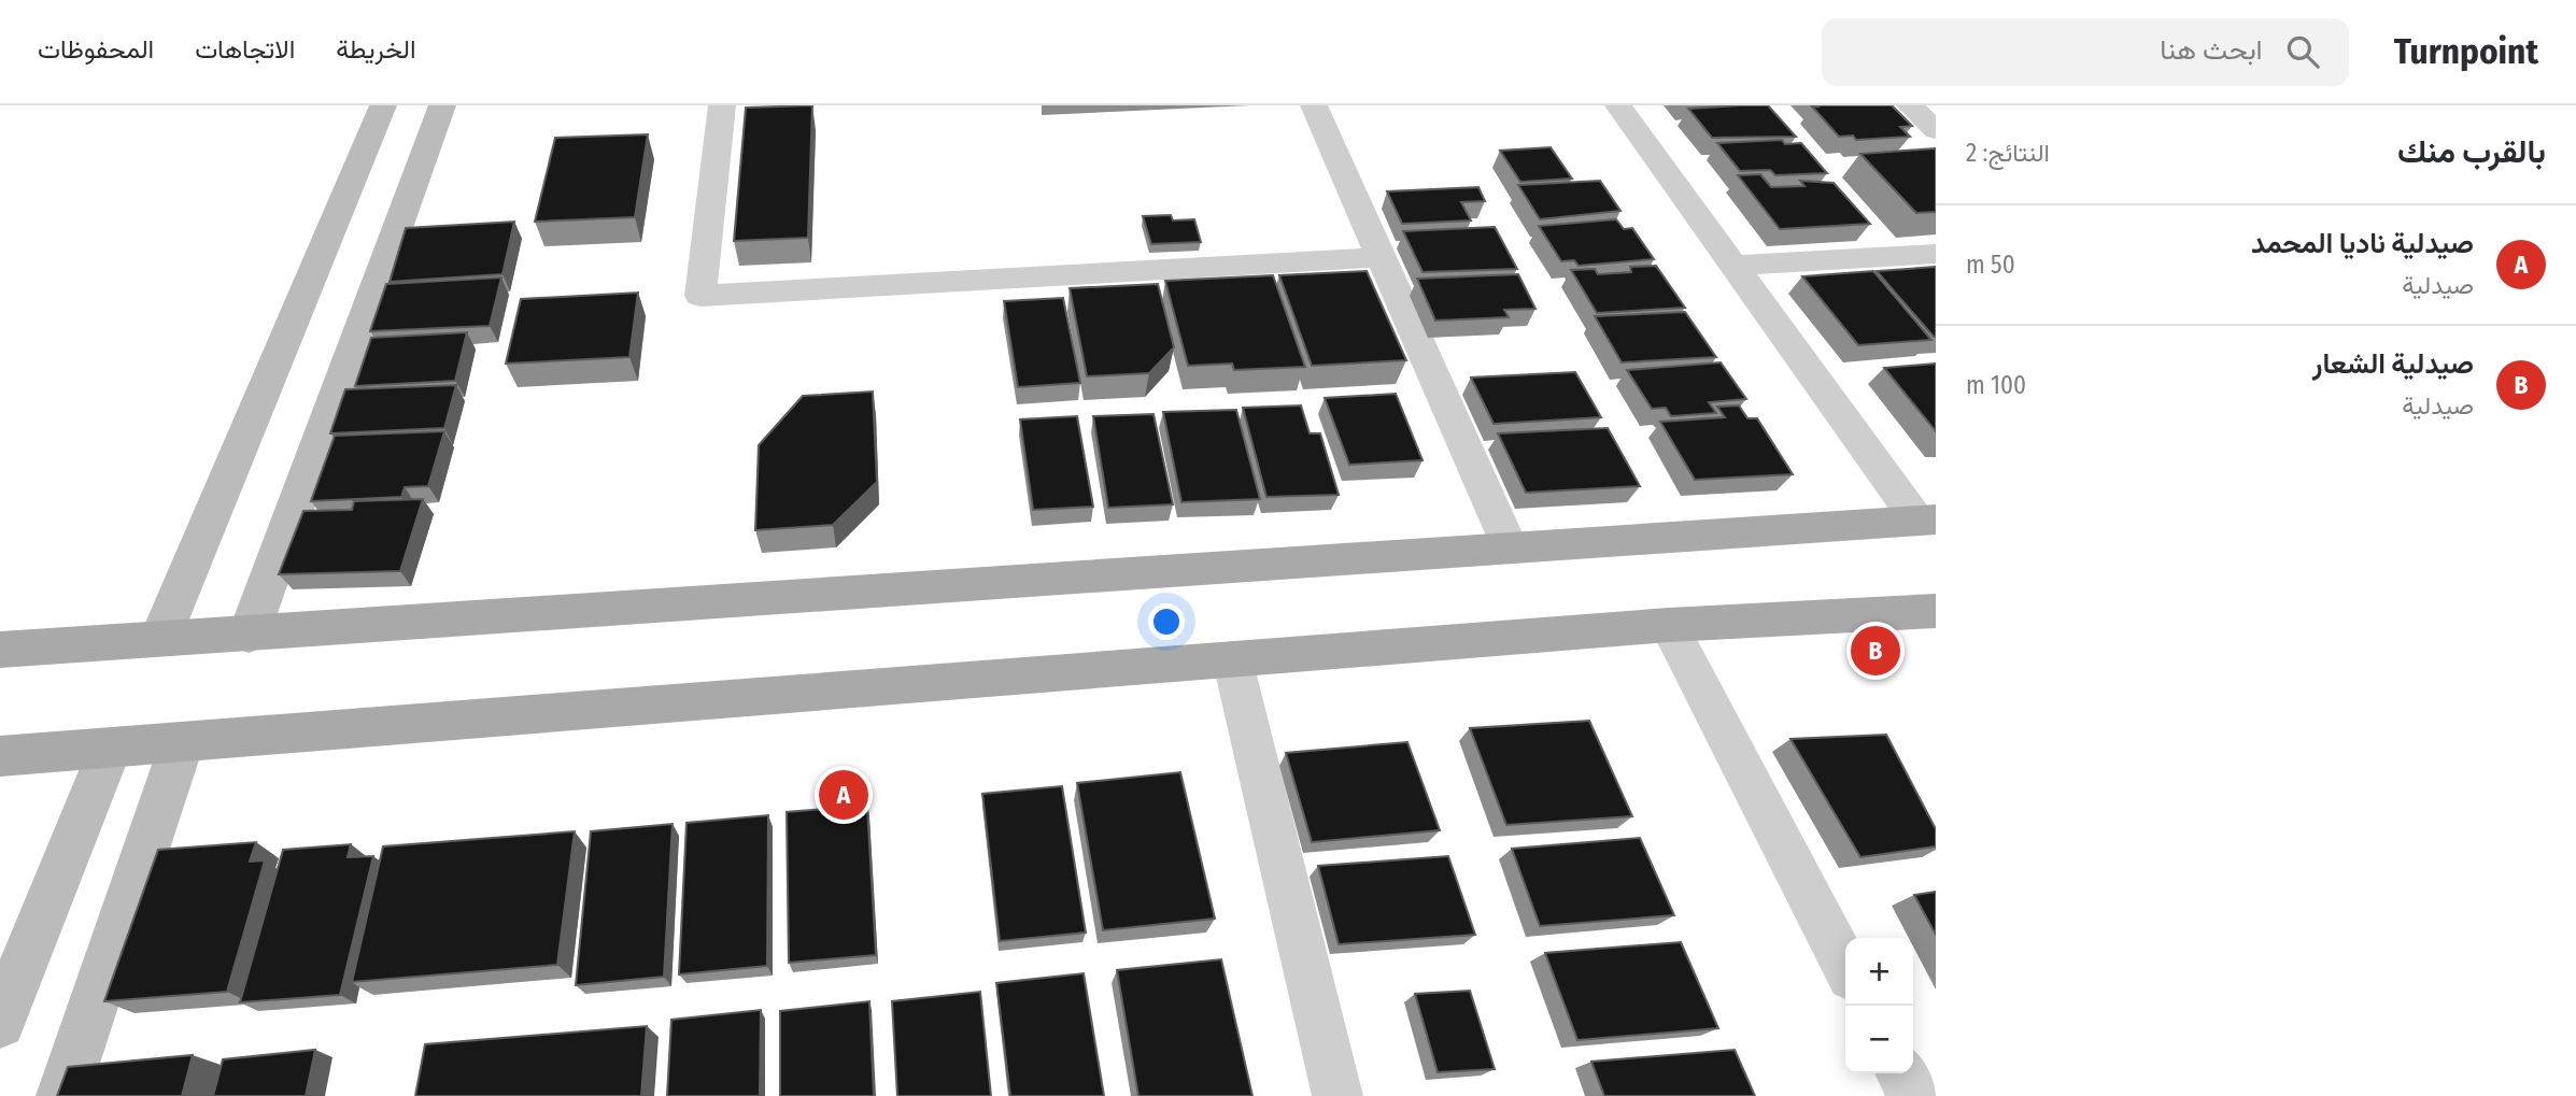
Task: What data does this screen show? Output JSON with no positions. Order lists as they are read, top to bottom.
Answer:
{
  "page": {
    "header": "Turnpoint",
    "search": "ابحث هنا",
    "nav": ["الخريطة", "الاتجاهات", "المحفوظات"],
    "heading": ["بالقرب منك", "النتائج: 2"],
    "list": [
      {
        "mark": "A",
        "name": "صيدلية ناديا المحمد",
        "note": "صيدلية",
        "value": "50 m"
      },
      {
        "mark": "B",
        "name": "صيدلية الشعار",
        "note": "صيدلية",
        "value": "100 m"
      }
    ],
    "pins": ["B", "A"],
    "map_buttons": ["+", "−"]
  }
}
